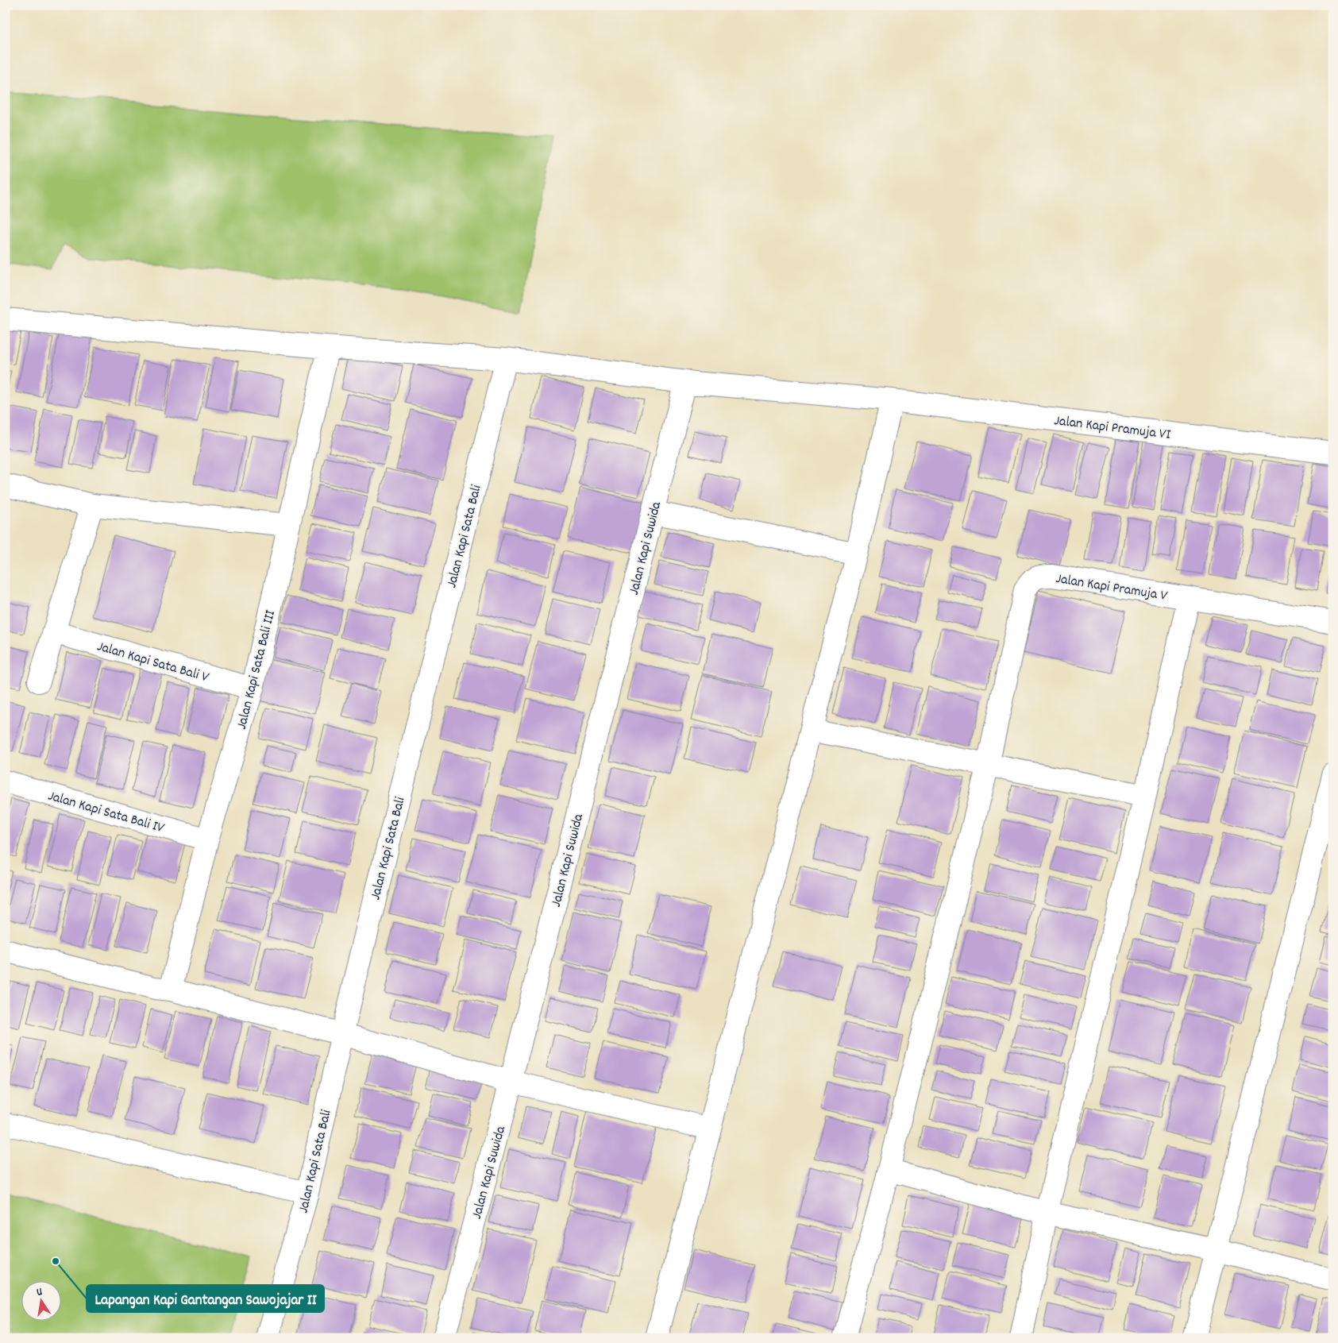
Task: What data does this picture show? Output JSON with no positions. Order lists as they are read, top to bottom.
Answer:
{
  "streets": {
    "street": [
      "Jalan Kapi Pramuja VI",
      "Jalan Kapi Sata Bali",
      "Jalan Kapi Suwida",
      "Jalan Kapi Pramuja V",
      "Jalan Kapi Sata Bali V",
      "Jalan Kapi Sata Bali III",
      "Jalan Kapi Sata Bali IV"
    ]
  },
  "crossings": [
    ["Jalan Kapi Pramuja VI", "Jalan Kapi Sata Bali"],
    ["Jalan Kapi Pramuja VI", "Jalan Kapi Suwida"],
    ["Jalan Kapi Pramuja VI", "Jalan Kapi Sata Bali III"],
    ["Jalan Kapi Sata Bali V", "Jalan Kapi Sata Bali III"],
    ["Jalan Kapi Sata Bali III", "Jalan Kapi Sata Bali IV"]
  ],
  "places": ["Lapangan Kapi Gantangan Sawojajar II"],
  "north": "top"
}
